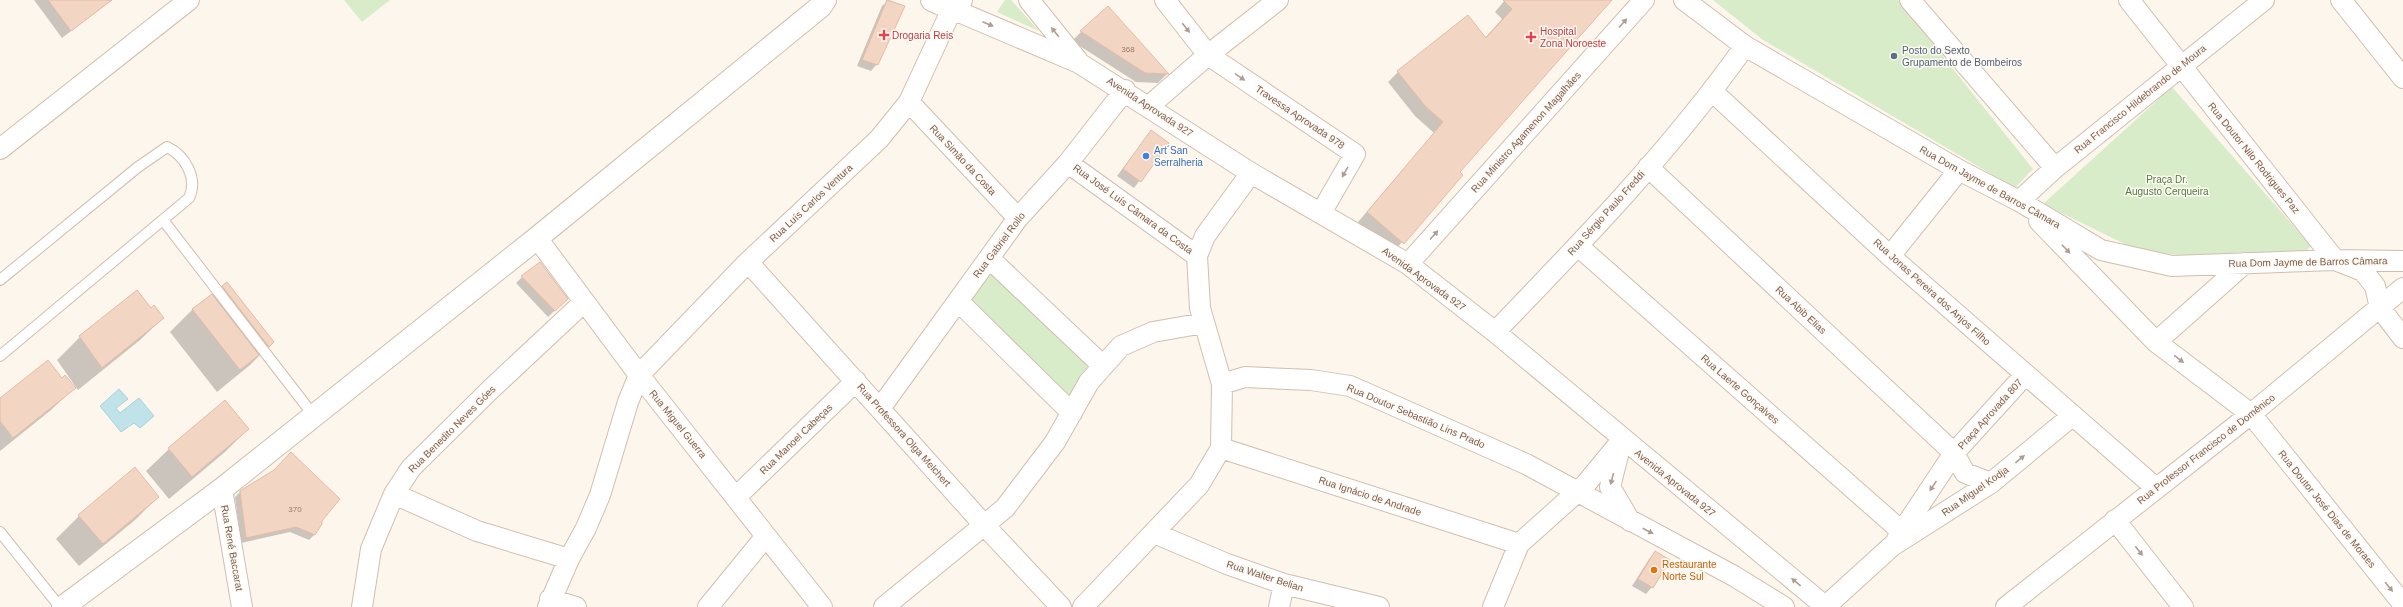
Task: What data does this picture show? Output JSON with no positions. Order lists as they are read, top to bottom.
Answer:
{
  "streets": {
    "street": [
      "Rua Francisco Hildebrando de Moura",
      "Avenida Aprovada 927",
      "Travessa Aprovada 978",
      "Rua Ministro Agamenon Magalhães",
      "Rua Doutor Nilo Rodrigues Paz",
      "Rua Simão da Costa",
      "Rua Dom Jayme de Barros Câmara",
      "Rua Luís Carlos Ventura",
      "Rua José Luís Câmara da Costa",
      "Rua Sérgio Paulo Freddi",
      "Rua Gabriel Rollo",
      "Rua Jonas Pereira dos Anjos Filho",
      "Rua Abib Elias",
      "Rua Laerte Gonçalves",
      "Praça Aprovada 807",
      "Rua Doutor Sebastião Lins Prado",
      "Rua Miguel Guerra",
      "Rua Benedito Neves Góes",
      "Rua Professora Olga Melchert",
      "Rua Manoel Cabeças",
      "Rua Professor Francisco de Domênico",
      "Rua Miguel Kodja",
      "Rua Ignácio de Andrade",
      "Rua Doutor José Dias de Moraes",
      "Rua René Baccarat",
      "Rua Walter Belian"
    ]
  },
  "crossings": [
    ["Rua Francisco Hildebrando de Moura", "Rua Doutor Nilo Rodrigues Paz"],
    ["Rua Francisco Hildebrando de Moura", "Rua Dom Jayme de Barros Câmara"],
    ["Rua Francisco Hildebrando de Moura", "Rua Doutor José Dias de Moraes"],
    ["Avenida Aprovada 927", "Travessa Aprovada 978"],
    ["Avenida Aprovada 927", "Rua Ministro Agamenon Magalhães"],
    ["Avenida Aprovada 927", "Rua Luís Carlos Ventura"],
    ["Avenida Aprovada 927", "Rua Sérgio Paulo Freddi"],
    ["Avenida Aprovada 927", "Rua Gabriel Rollo"],
    ["Avenida Aprovada 927", "Rua Miguel Kodja"],
    ["Rua Doutor Nilo Rodrigues Paz", "Rua Dom Jayme de Barros Câmara"],
    ["Rua Doutor Nilo Rodrigues Paz", "Rua Professor Francisco de Domênico"],
    ["Rua Simão da Costa", "Rua Luís Carlos Ventura"],
    ["Rua Simão da Costa", "Rua Gabriel Rollo"],
    ["Rua Dom Jayme de Barros Câmara", "Rua Sérgio Paulo Freddi"],
    ["Rua Dom Jayme de Barros Câmara", "Rua Doutor José Dias de Moraes"],
    ["Rua Luís Carlos Ventura", "Rua Miguel Guerra"],
    ["Rua Luís Carlos Ventura", "Rua Professora Olga Melchert"],
    ["Rua José Luís Câmara da Costa", "Rua Gabriel Rollo"],
    ["Rua Sérgio Paulo Freddi", "Rua Jonas Pereira dos Anjos Filho"],
    ["Rua Sérgio Paulo Freddi", "Rua Abib Elias"],
    ["Rua Sérgio Paulo Freddi", "Rua Laerte Gonçalves"],
    ["Rua Gabriel Rollo", "Rua Professora Olga Melchert"],
    ["Rua Jonas Pereira dos Anjos Filho", "Praça Aprovada 807"],
    ["Rua Jonas Pereira dos Anjos Filho", "Rua Professor Francisco de Domênico"],
    ["Rua Jonas Pereira dos Anjos Filho", "Rua Miguel Kodja"],
    ["Rua Abib Elias", "Praça Aprovada 807"],
    ["Rua Abib Elias", "Rua Miguel Kodja"],
    ["Rua Laerte Gonçalves", "Rua Miguel Kodja"],
    ["Praça Aprovada 807", "Rua Miguel Kodja"],
    ["Rua Miguel Guerra", "Rua Benedito Neves Góes"],
    ["Rua Miguel Guerra", "Rua Manoel Cabeças"],
    ["Rua Professora Olga Melchert", "Rua Manoel Cabeças"],
    ["Rua Professor Francisco de Domênico", "Rua Doutor José Dias de Moraes"]
  ],
  "one_way": ["Rua Ministro Agamenon Magalhães", "Rua Doutor José Dias de Moraes"],
  "parks": ["Praça Dr. Augusto Cerqueira"],
  "places": {
    "health": ["Drogaria Reis", "Hospital Zona Noroeste"],
    "other": ["Posto do Sexto Grupamento de Bombeiros", "Art´San Serralheria", "Restaurante Norte Sul"]
  },
  "house_numbers": ["368", "370"]
}
